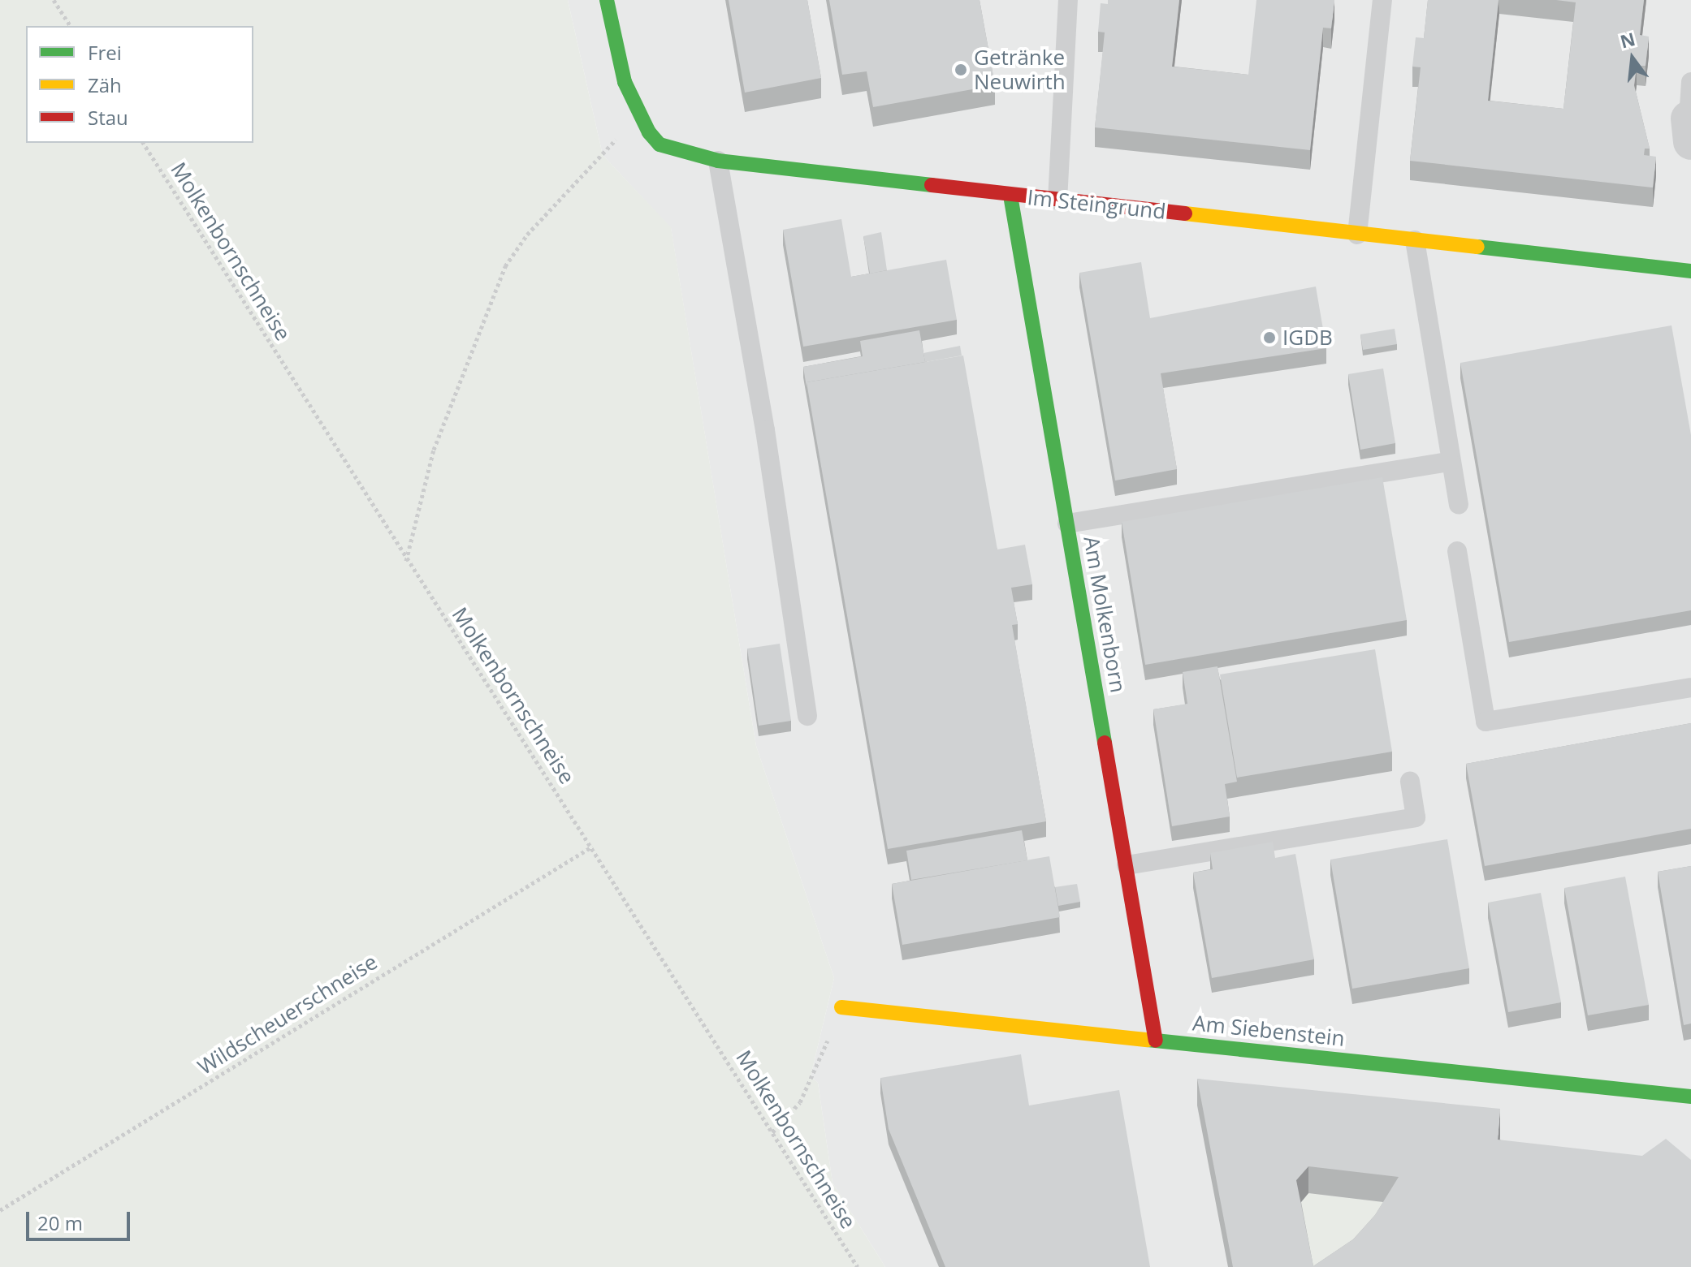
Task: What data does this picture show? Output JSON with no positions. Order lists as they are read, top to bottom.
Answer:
{
  "streets": {
    "street": ["Im Steingrund", "Am Molkenborn", "Am Siebenstein"],
    "path": ["Molkenbornschneise", "Wildscheuerschneise"]
  },
  "crossings": [
    ["Im Steingrund", "Am Molkenborn"],
    ["Molkenbornschneise", "Wildscheuerschneise"],
    ["Am Molkenborn", "Am Siebenstein"]
  ],
  "places": ["Getränke Neuwirth", "IGDB"],
  "legend": ["Frei", "Zäh", "Stau"],
  "scale_bar": "20 m",
  "north": "top"
}
